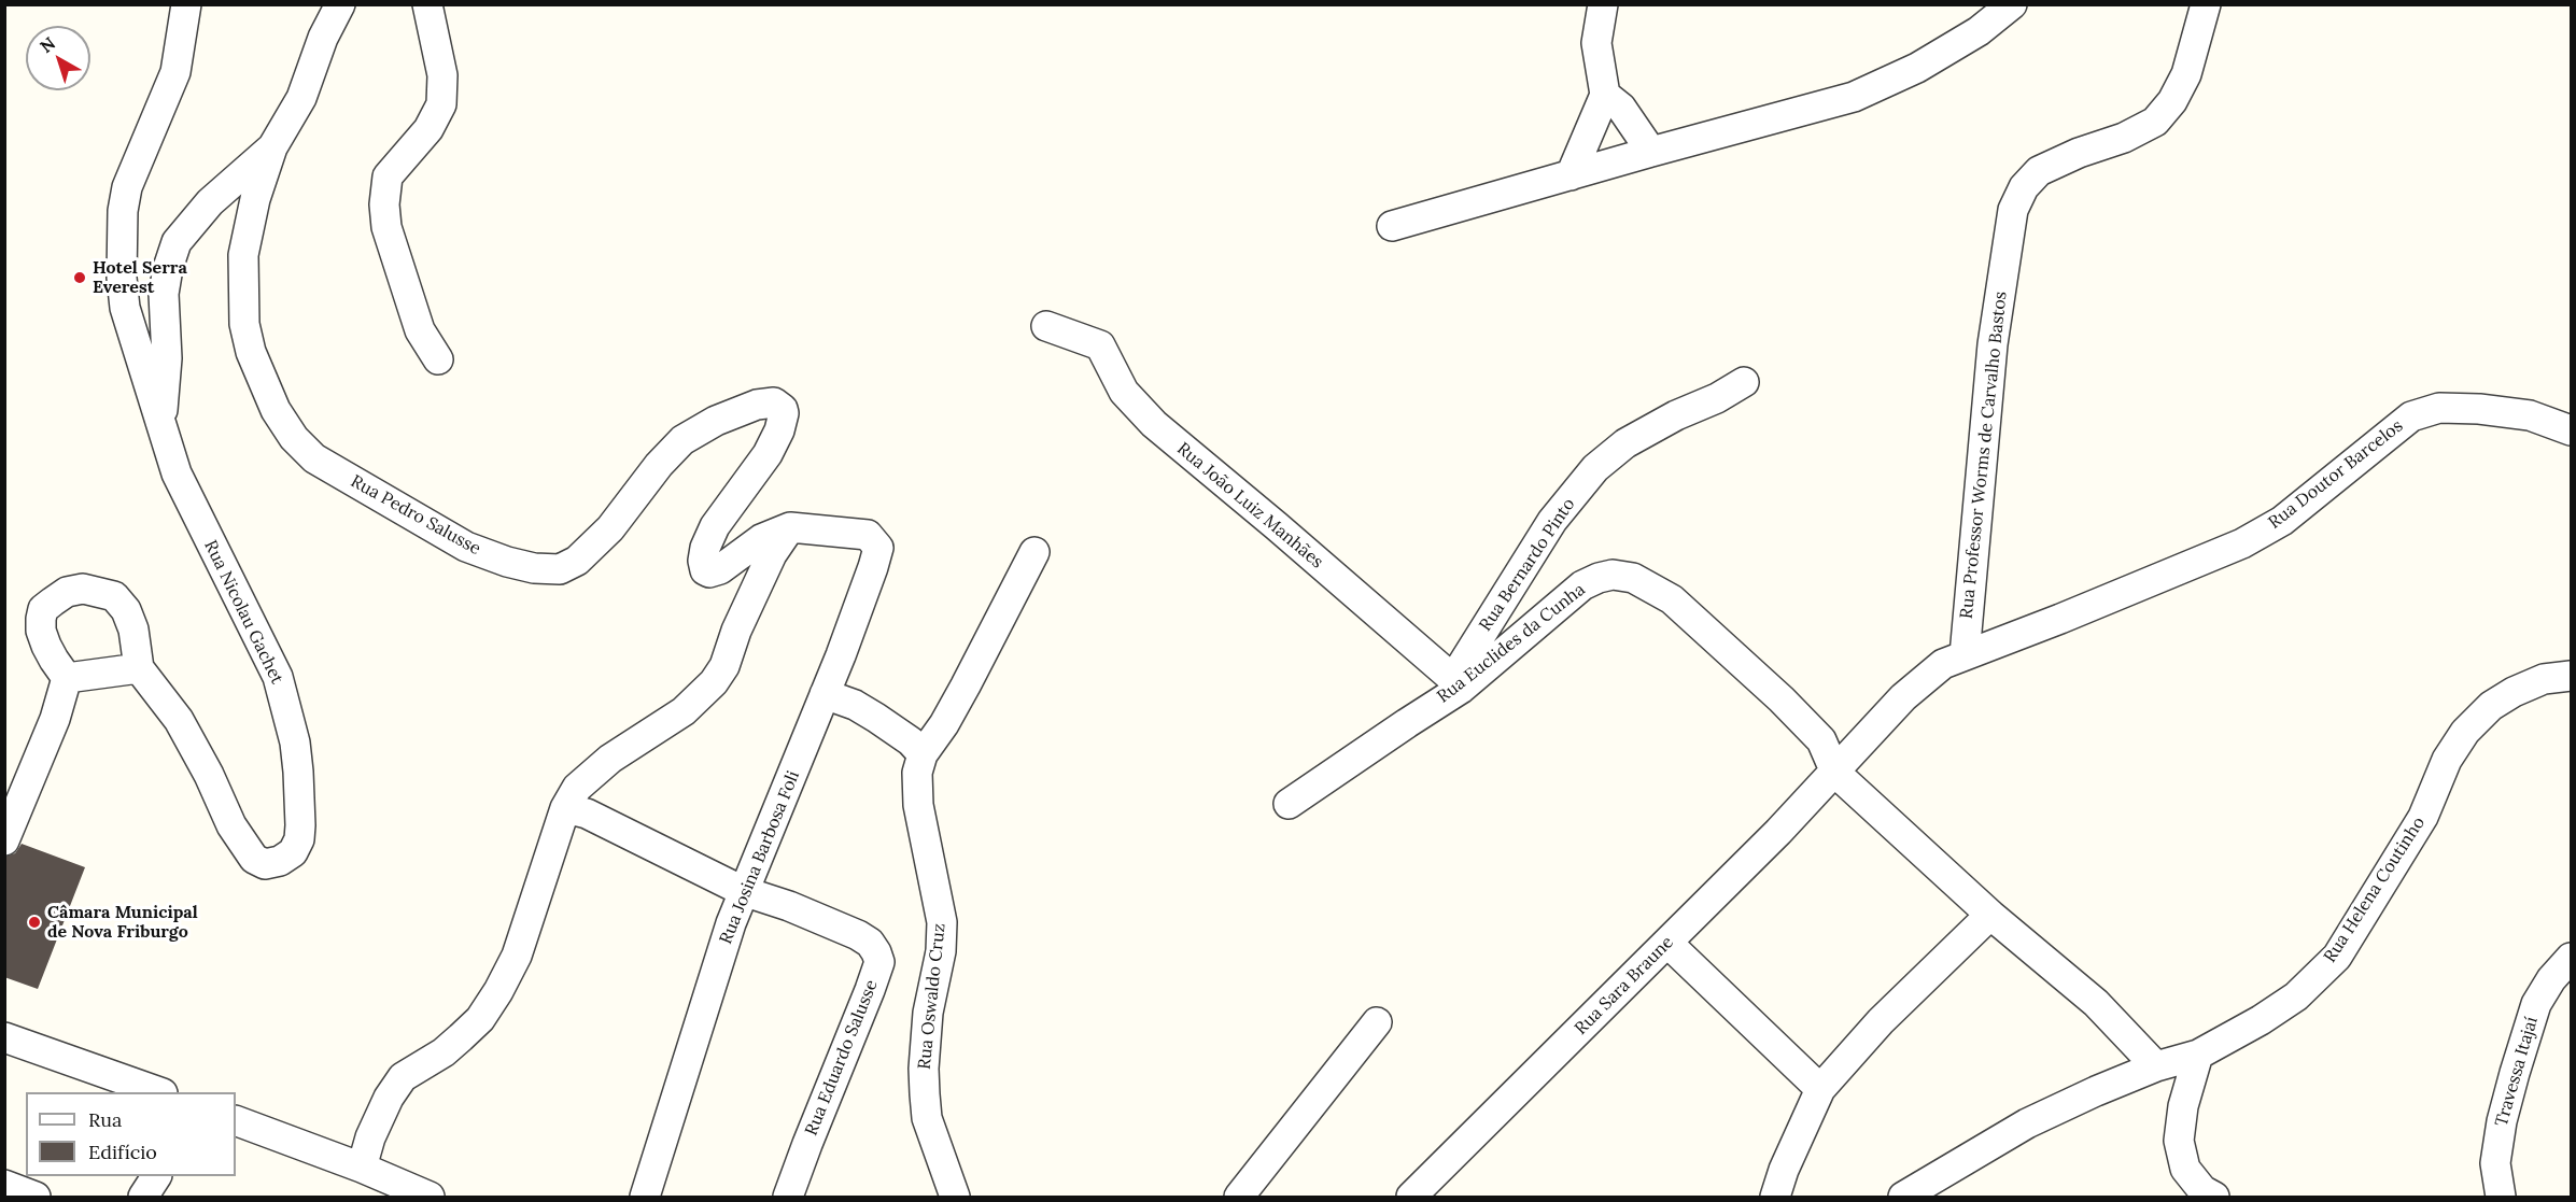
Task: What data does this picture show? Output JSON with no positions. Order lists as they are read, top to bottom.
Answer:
{
  "streets": {
    "street": [
      "Rua Professor Worms de Carvalho Bastos",
      "Rua Doutor Barcelos",
      "Rua João Luiz Manhães",
      "Rua Pedro Salusse",
      "Rua Bernardo Pinto",
      "Rua Nicolau Gachet",
      "Rua Euclides da Cunha",
      "Rua Josina Barbosa Foli",
      "Rua Helena Coutinho",
      "Rua Sara Braune",
      "Rua Oswaldo Cruz",
      "Rua Eduardo Salusse",
      "Travessa Itajaí"
    ]
  },
  "crossings": [
    ["Rua Professor Worms de Carvalho Bastos", "Rua Doutor Barcelos"],
    ["Rua Professor Worms de Carvalho Bastos", "Rua Sara Braune"],
    ["Rua Doutor Barcelos", "Rua Sara Braune"],
    ["Rua João Luiz Manhães", "Rua Bernardo Pinto"],
    ["Rua João Luiz Manhães", "Rua Euclides da Cunha"],
    ["Rua Pedro Salusse", "Rua Josina Barbosa Foli"],
    ["Rua Bernardo Pinto", "Rua Euclides da Cunha"],
    ["Rua Euclides da Cunha", "Rua Sara Braune"],
    ["Rua Josina Barbosa Foli", "Rua Eduardo Salusse"]
  ],
  "places": ["Hotel Serra Everest", "Câmara Municipal de Nova Friburgo"],
  "legend": ["Rua", "Edifício"],
  "north": "top left"
}
